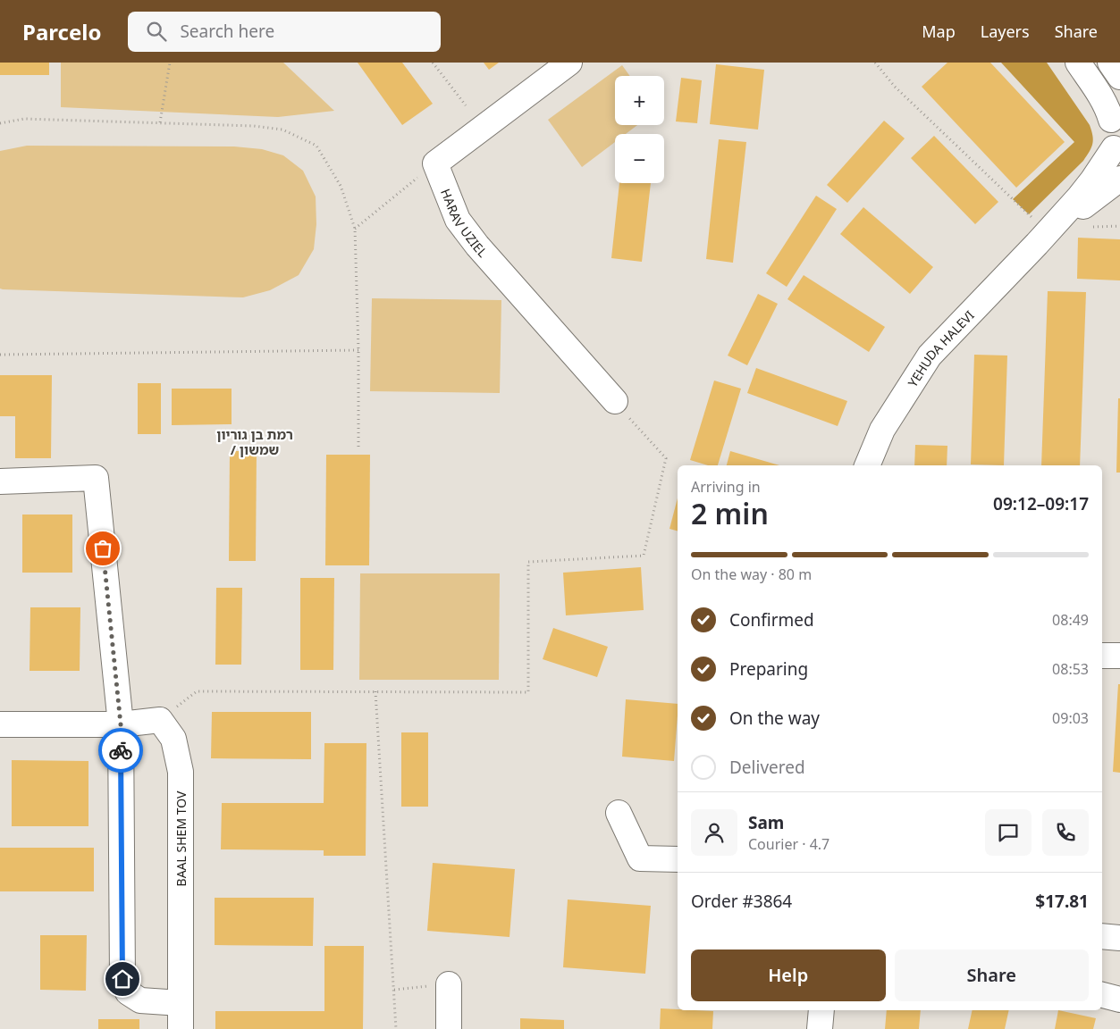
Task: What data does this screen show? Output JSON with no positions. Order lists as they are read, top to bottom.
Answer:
{
  "streets": {
    "street": ["HARAV UZIEL", "YEHUDA HALEVI", "BAAL SHEM TOV"]
  },
  "districts": ["רמת בן גוריון / שמשון"],
  "page": {
    "header": "Parcelo",
    "search": "Search here",
    "nav": ["Map", "Layers", "Share"],
    "map_buttons": ["+", "−"],
    "heading": ["2 min", "Arriving in", "09:12–09:17"],
    "panel": [
      "Sam",
      "Courier · 4.7",
      "Order #3864",
      "$17.81"
    ],
    "bar": "On the way · 80 m",
    "list": [
      ["Confirmed", "08:49"],
      ["Preparing", "08:53"],
      ["On the way", "09:03"],
      "Delivered"
    ],
    "buttons": ["Help", "Share"]
  }
}
